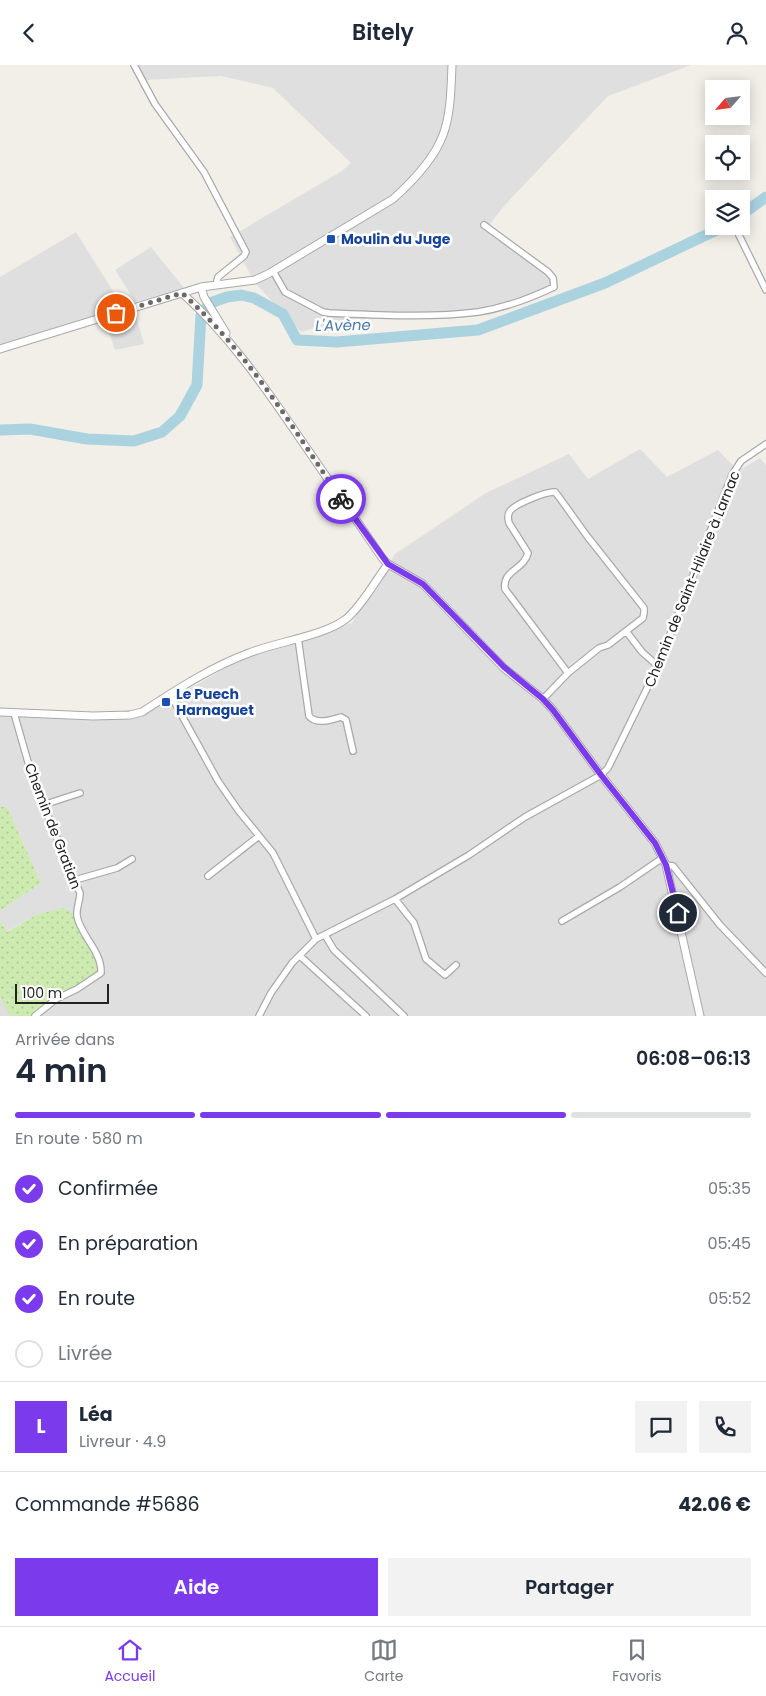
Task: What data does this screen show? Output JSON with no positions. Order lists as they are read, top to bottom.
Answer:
{
  "streets": {
    "street": ["Chemin de Saint-Hilaire à Larnac", "Chemin de Gratian"]
  },
  "water": ["L'Avène"],
  "places": {
    "transit": ["Moulin du Juge", "Le Puech Harnaguet"]
  },
  "scale_bar": "100 m",
  "north": "bottom left",
  "page": {
    "header": "Bitely",
    "scale": "100 m",
    "heading": ["4 min", "Arrivée dans", "06:08–06:13"],
    "panel": [
      "Léa",
      "Livreur · 4.9",
      "Commande #5686",
      "42.06 €"
    ],
    "bar": "En route · 580 m",
    "list": [
      ["Confirmée", "05:35"],
      ["En préparation", "05:45"],
      ["En route", "05:52"],
      "Livrée"
    ],
    "round": "L",
    "buttons": ["Aide", "Partager"],
    "tabs": ["Accueil", "Carte", "Favoris"]
  }
}
